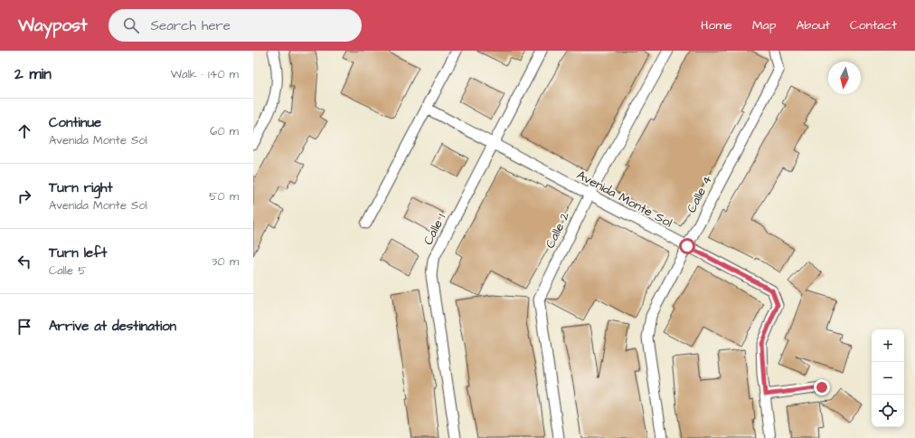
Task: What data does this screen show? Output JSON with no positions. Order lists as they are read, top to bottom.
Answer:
{
  "streets": {
    "street": [
      "Calle 4",
      "Avenida Monte Sol",
      "Calle 1",
      "Calle 2"
    ]
  },
  "crossings": [
    ["Calle 4", "Avenida Monte Sol"],
    ["Avenida Monte Sol", "Calle 1"],
    ["Avenida Monte Sol", "Calle 2"]
  ],
  "north": "bottom",
  "page": {
    "header": "Waypost",
    "search": "Search here",
    "nav": [
      "Home",
      "Map",
      "About",
      "Contact"
    ],
    "heading": ["2 min", "Walk · 140 m"],
    "list": [
      ["Continue", "Avenida Monte Sol", "60 m"],
      ["Turn right", "Avenida Monte Sol", "50 m"],
      ["Turn left", "Calle 5", "30 m"],
      "Arrive at destination"
    ],
    "map_buttons": ["+", "−"]
  }
}
